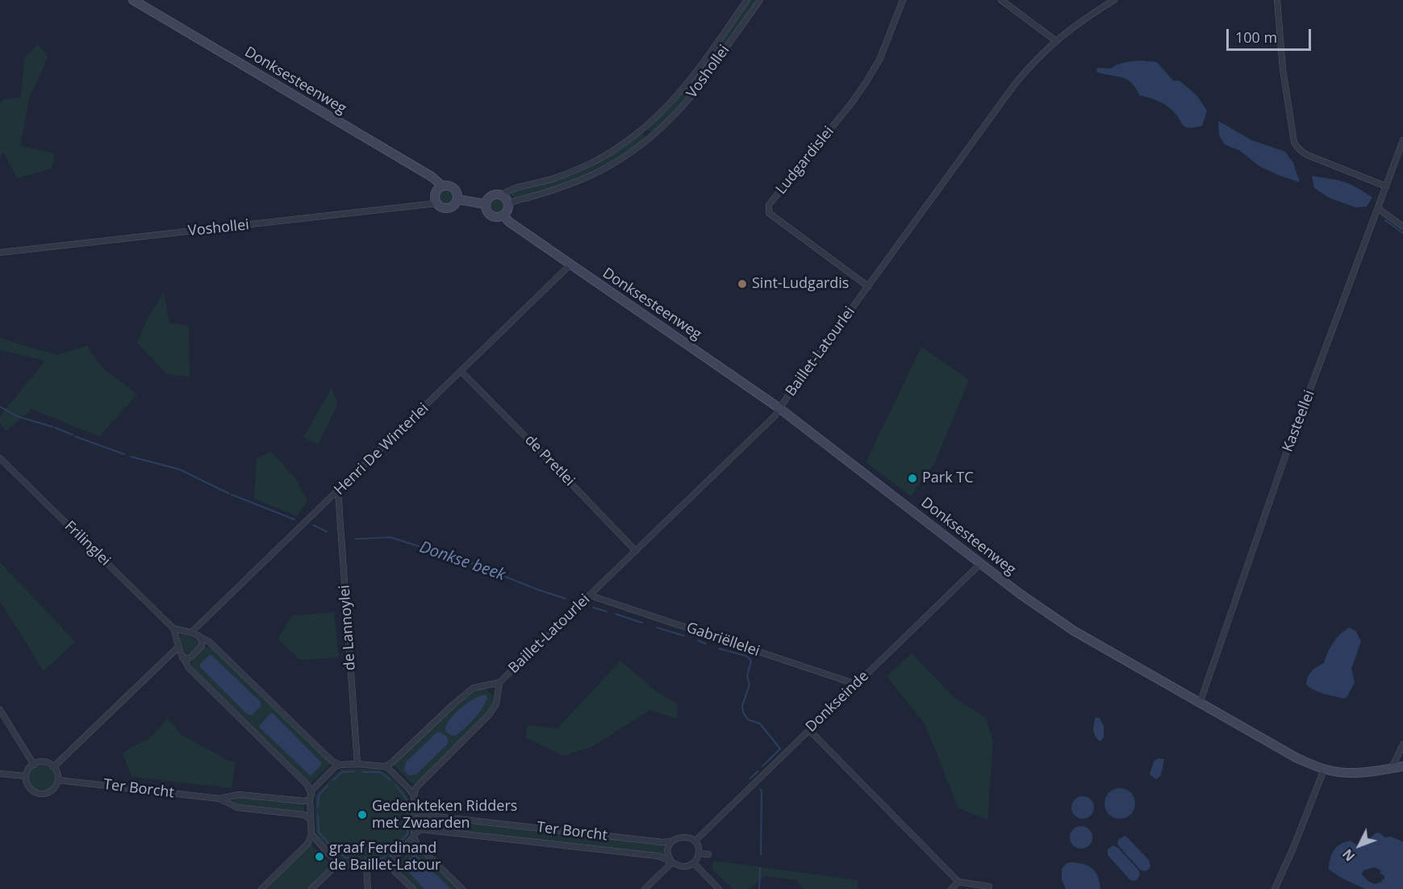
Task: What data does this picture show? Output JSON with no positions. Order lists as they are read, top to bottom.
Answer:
{
  "streets": {
    "street": [
      "Voshollei",
      "Donksesteenweg",
      "Ludgardislei",
      "Baillet-Latourlei",
      "Kasteellei",
      "Henri De Winterlei",
      "de Pretlei",
      "Frilinglei",
      "de Lannoylei",
      "Gabriëllelei",
      "Donkseinde",
      "Ter Borcht"
    ]
  },
  "crossings": [
    ["Voshollei", "Donksesteenweg"],
    ["Donksesteenweg", "Baillet-Latourlei"],
    ["Donksesteenweg", "Kasteellei"],
    ["Donksesteenweg", "Henri De Winterlei"],
    ["Donksesteenweg", "Donkseinde"],
    ["Ludgardislei", "Baillet-Latourlei"],
    ["Baillet-Latourlei", "de Pretlei"],
    ["Baillet-Latourlei", "de Lannoylei"],
    ["Baillet-Latourlei", "Gabriëllelei"],
    ["Baillet-Latourlei", "Ter Borcht"],
    ["Henri De Winterlei", "de Pretlei"],
    ["Henri De Winterlei", "de Lannoylei"],
    ["de Lannoylei", "Ter Borcht"],
    ["Gabriëllelei", "Donkseinde"],
    ["Donkseinde", "Ter Borcht"]
  ],
  "water": ["Donkse beek"],
  "places": [
    "Sint-Ludgardis",
    "Park TC",
    "Gedenkteken Ridders met Zwaarden",
    "graaf Ferdinand de Baillet-Latour"
  ],
  "scale_bar": "100 m",
  "north": "bottom left"
}
